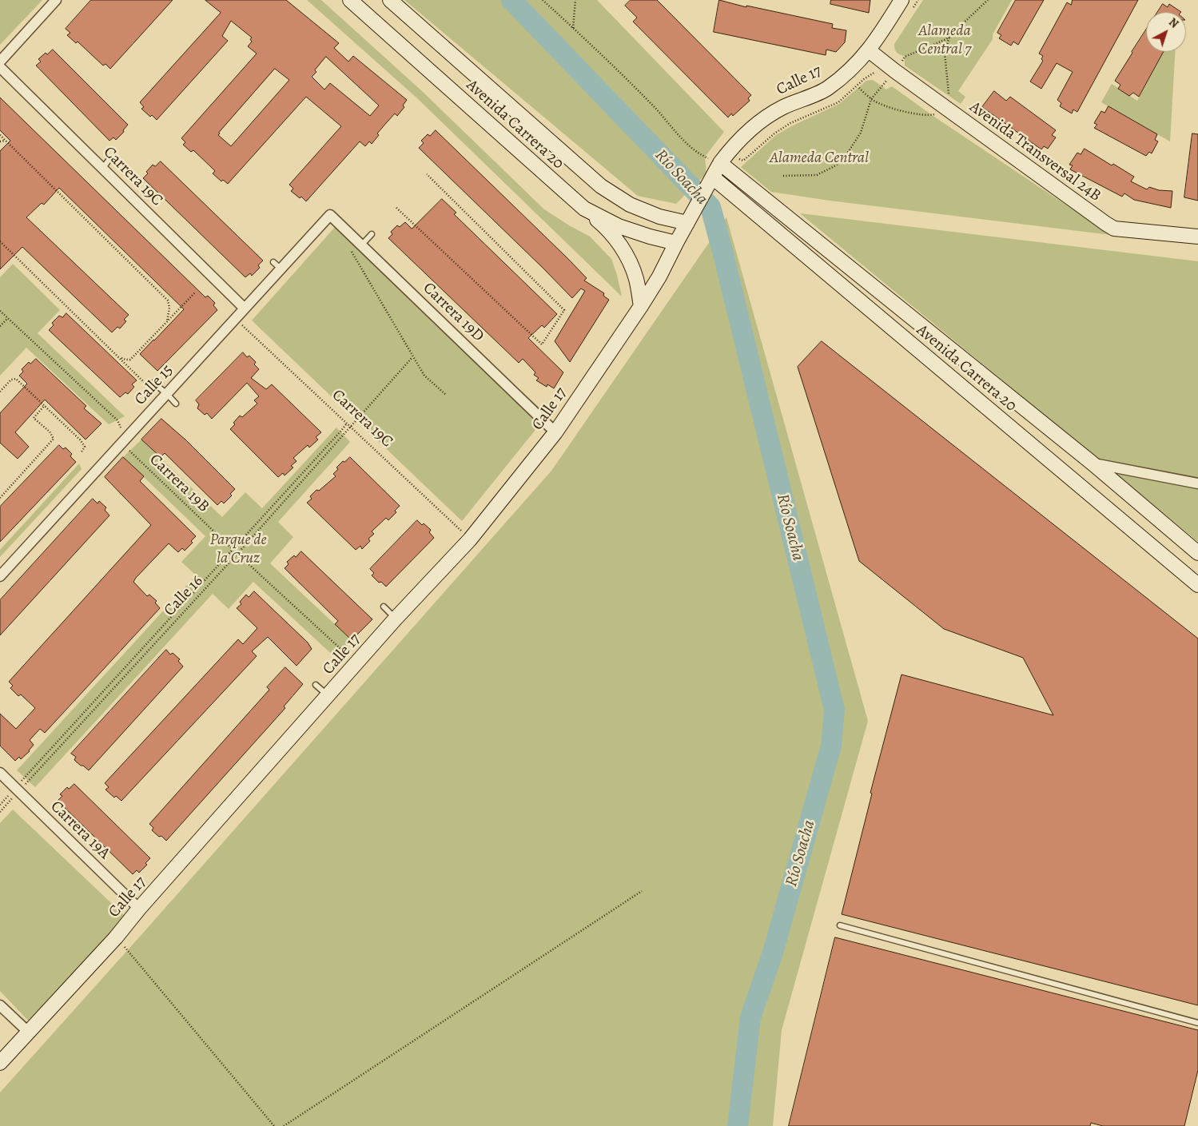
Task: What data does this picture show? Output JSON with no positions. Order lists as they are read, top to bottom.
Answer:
{
  "streets": {
    "street": [
      "Calle 17",
      "Avenida Carrera 20",
      "Avenida Transversal 24B",
      "Carrera 19C",
      "Carrera 19D",
      "Calle 15",
      "Carrera 19A"
    ],
    "path": ["Carrera 19B", "Calle 16"]
  },
  "crossings": [
    ["Calle 17", "Avenida Carrera 20"],
    ["Calle 17", "Avenida Transversal 24B"],
    ["Calle 17", "Carrera 19C"],
    ["Calle 17", "Carrera 19D"],
    ["Calle 17", "Carrera 19B"],
    ["Calle 17", "Carrera 19A"],
    ["Carrera 19C", "Calle 15"],
    ["Carrera 19C", "Calle 16"],
    ["Carrera 19D", "Calle 15"],
    ["Calle 15", "Carrera 19B"],
    ["Carrera 19B", "Calle 16"],
    ["Calle 16", "Carrera 19A"]
  ],
  "water": ["Río Soacha"],
  "parks": ["Alameda Central 7", "Alameda Central", "Parque de la Cruz"],
  "north": "top right"
}
